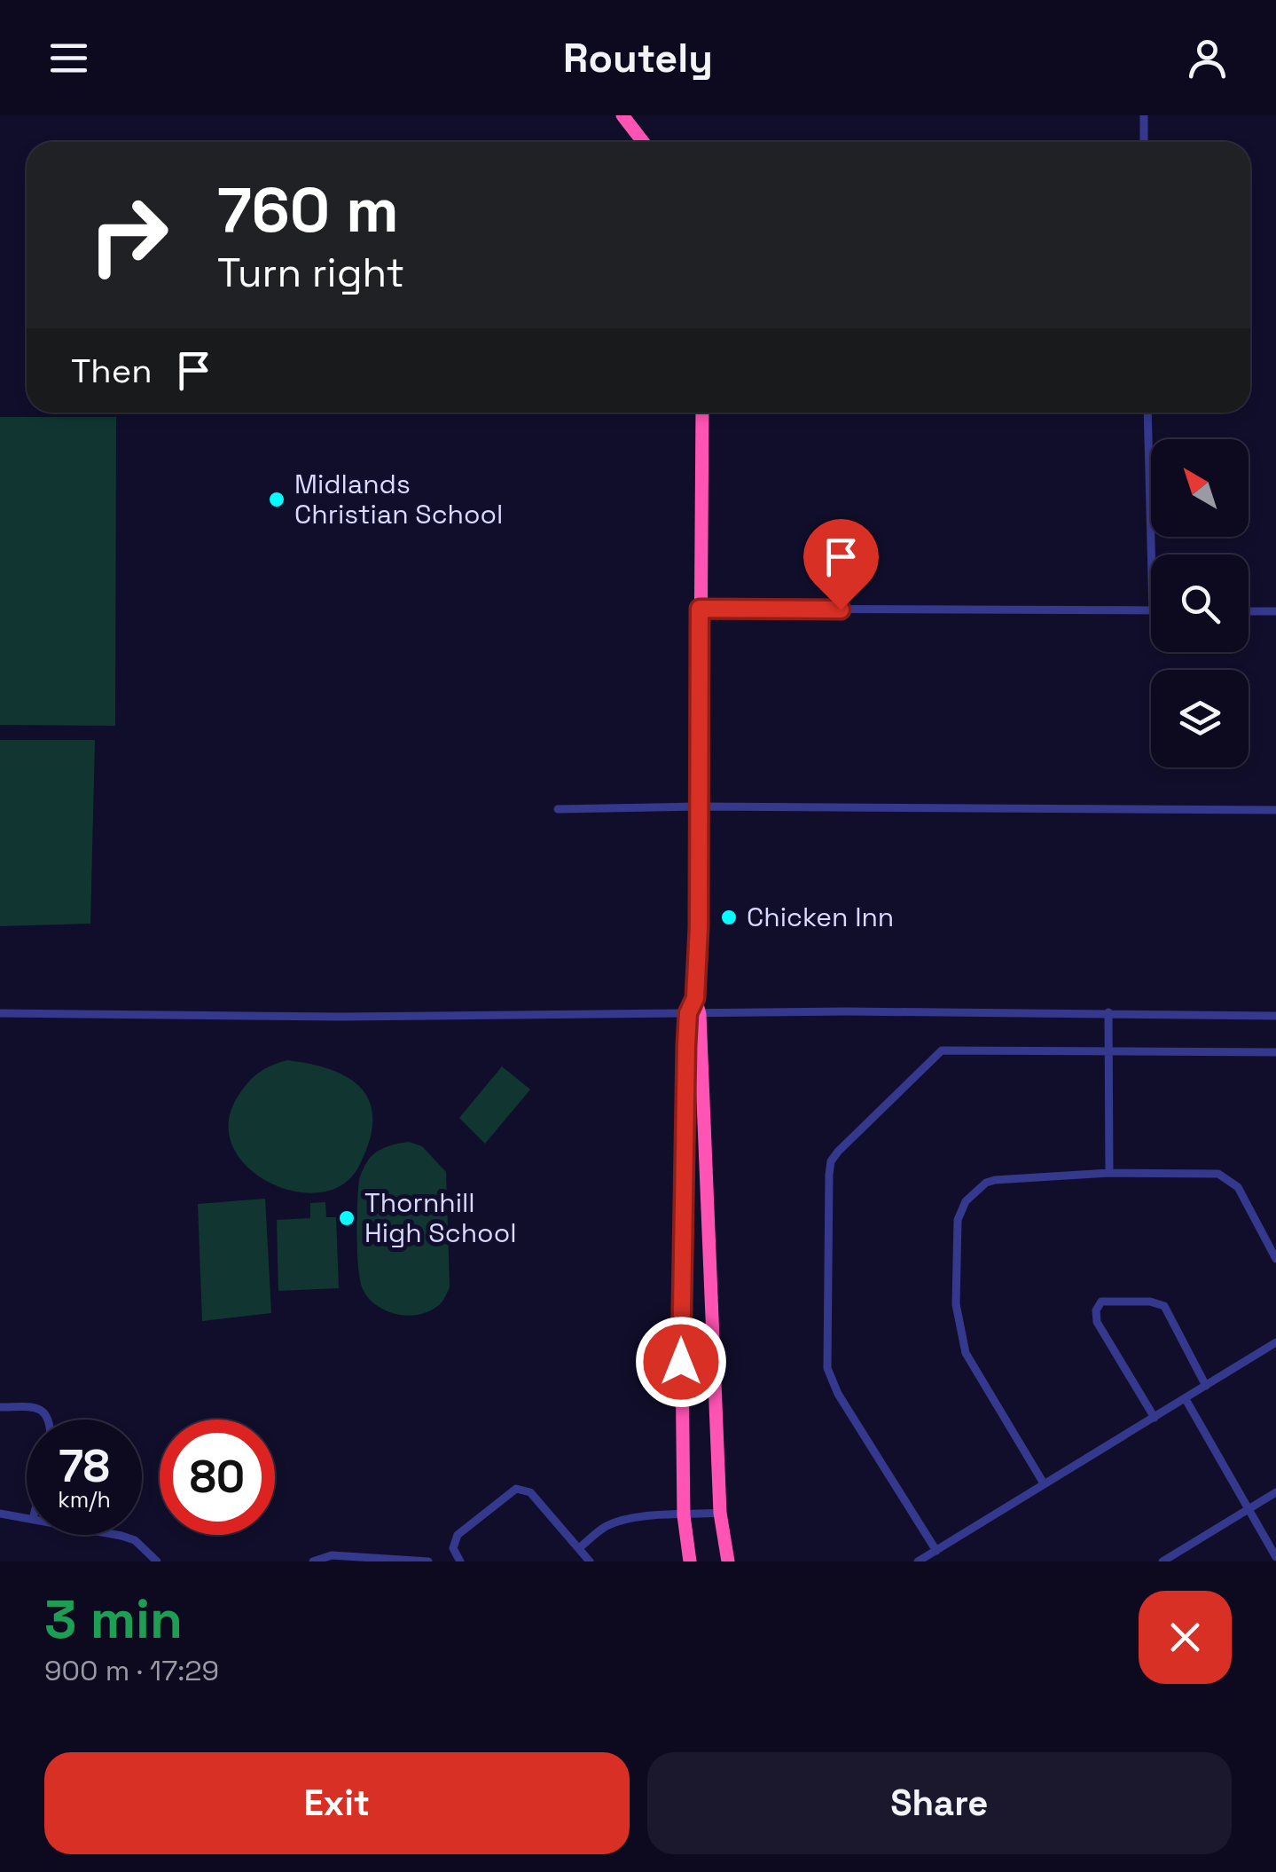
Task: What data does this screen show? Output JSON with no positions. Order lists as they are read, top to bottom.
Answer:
{
  "places": ["Midlands Christian School", "Chicken Inn", "Thornhill High School"],
  "north": "top left",
  "page": {
    "header": "Routely",
    "turn": ["760 m", "Turn right"],
    "then": "Then",
    "speed": "78 km/h",
    "limit": "80",
    "heading": ["3 min", "900 m · 17:29"],
    "buttons": ["Exit", "Share"]
  }
}
